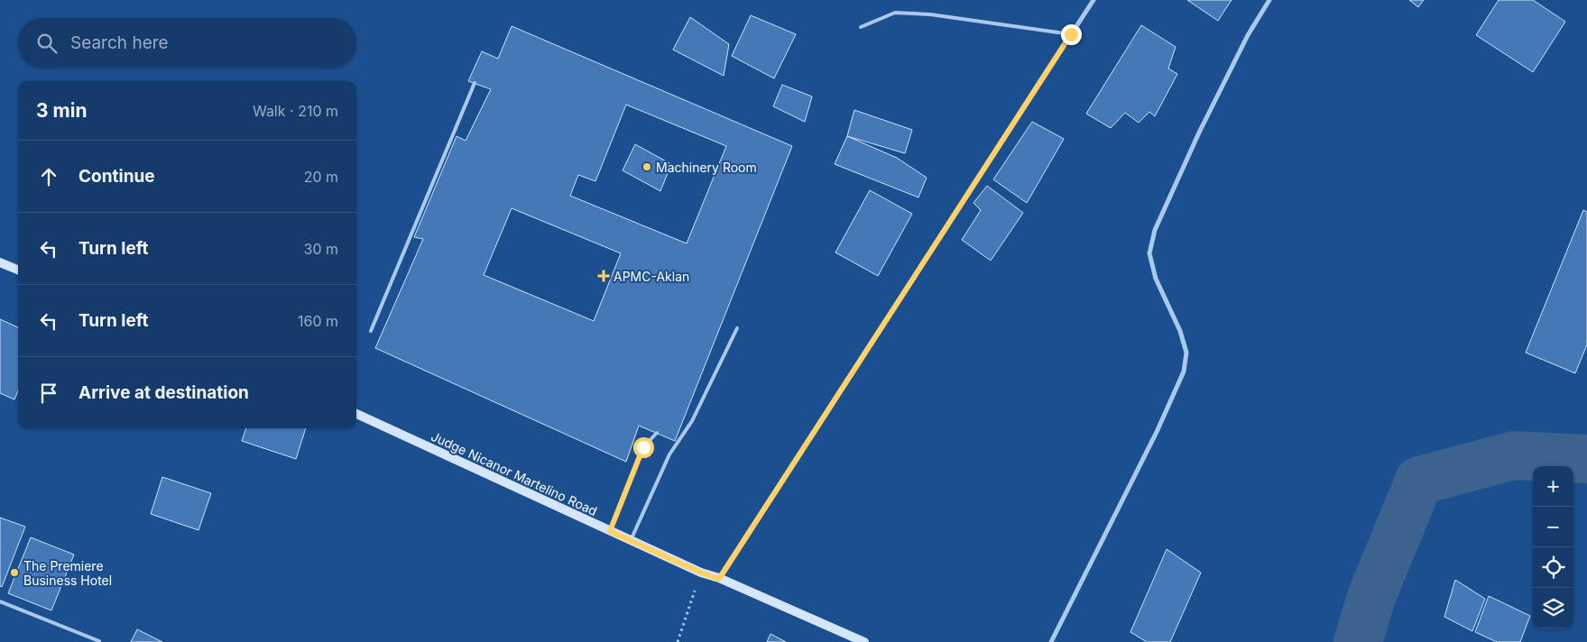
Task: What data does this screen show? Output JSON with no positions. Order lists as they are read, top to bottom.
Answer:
{
  "streets": {
    "main road": ["Judge Nicanor Martelino Road"]
  },
  "places": {
    "other": ["Machinery Room", "The Premiere Business Hotel"],
    "health": ["APMC-Aklan"]
  },
  "page": {
    "search": "Search here",
    "heading": ["3 min", "Walk · 210 m"],
    "list": [
      ["Continue", "20 m"],
      ["Turn left", "30 m"],
      ["Turn left", "160 m"],
      "Arrive at destination"
    ],
    "map_buttons": ["+", "−"]
  }
}
